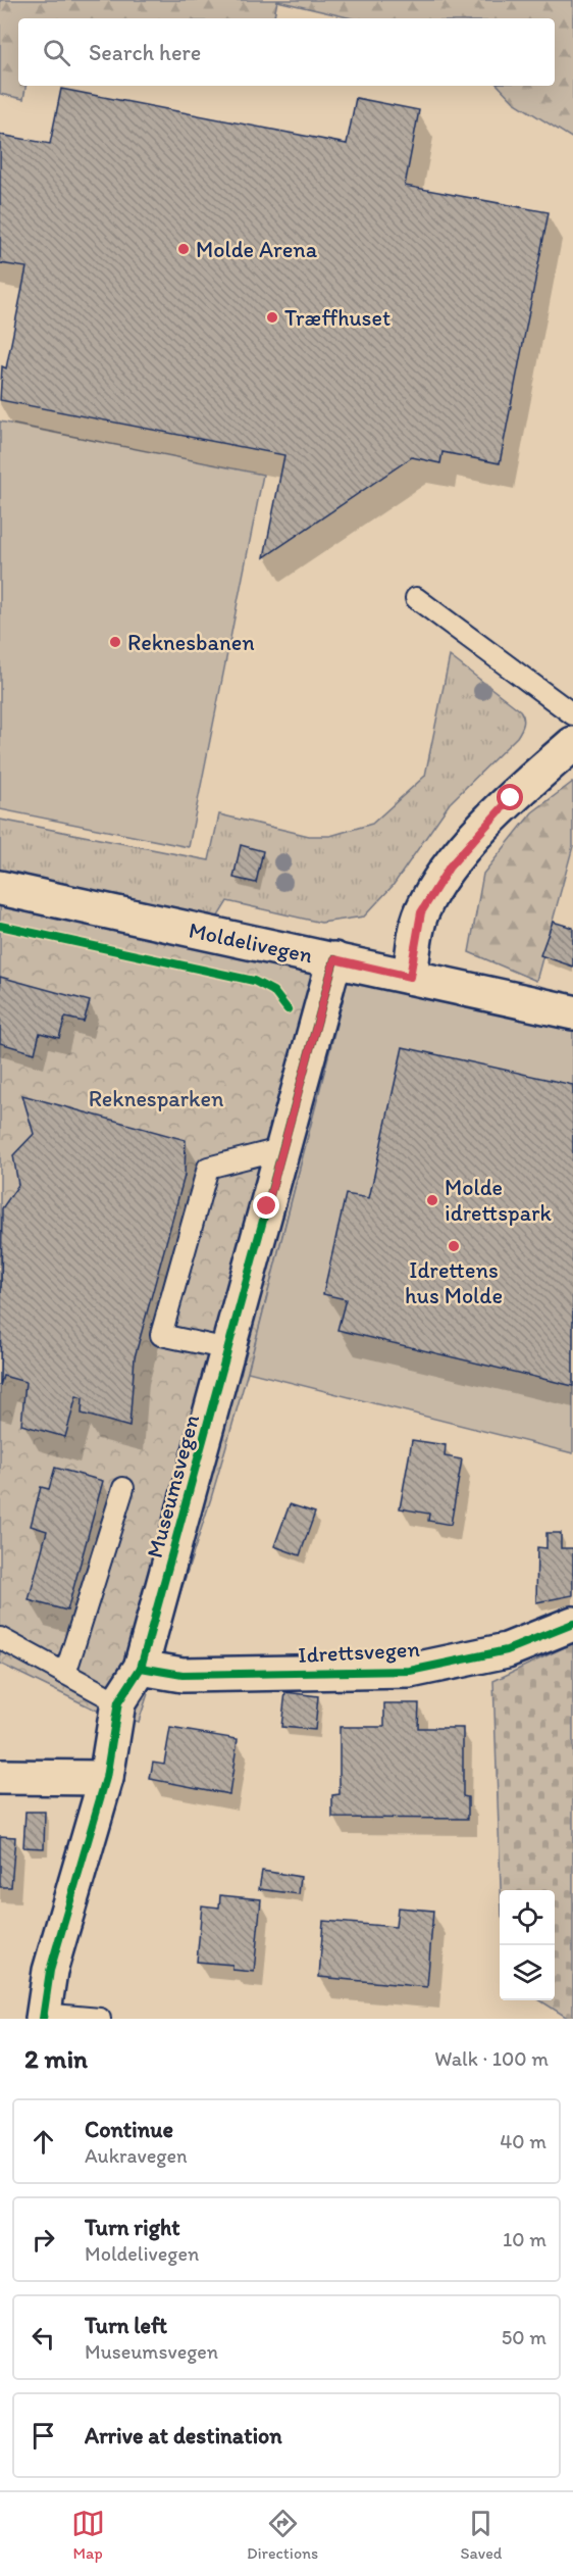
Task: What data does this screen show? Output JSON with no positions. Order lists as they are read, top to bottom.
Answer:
{
  "streets": {
    "street": ["Moldelivegen", "Museumsvegen", "Idrettsvegen"]
  },
  "crossings": [
    ["Moldelivegen", "Museumsvegen"],
    ["Museumsvegen", "Idrettsvegen"]
  ],
  "parks": ["Reknesparken"],
  "places": [
    "Molde Arena",
    "Træffhuset",
    "Reknesbanen",
    "Molde idrettspark",
    "Idrettens hus Molde"
  ],
  "page": {
    "search": "Search here",
    "heading": ["2 min", "Walk · 100 m"],
    "list": [
      ["Continue", "Aukravegen", "40 m"],
      ["Turn right", "Moldelivegen", "10 m"],
      ["Turn left", "Museumsvegen", "50 m"],
      "Arrive at destination"
    ],
    "nav": ["Map", "Directions", "Saved"]
  }
}
